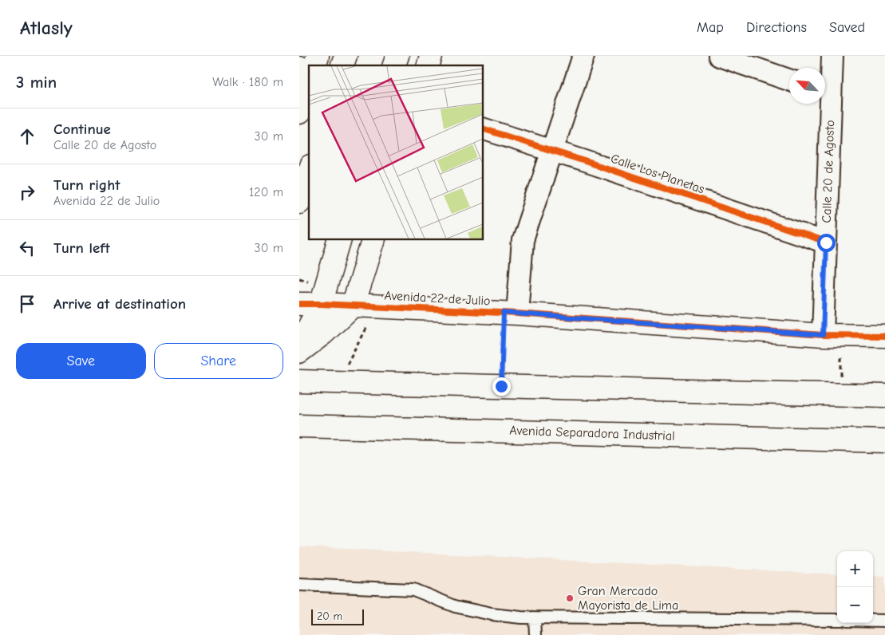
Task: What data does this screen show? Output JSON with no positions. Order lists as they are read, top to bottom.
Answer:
{
  "streets": {
    "main road": ["Avenida 22 de Julio", "Avenida Separadora Industrial"],
    "street": ["Calle 20 de Agosto", "Calle Los Planetas"]
  },
  "crossings": [
    ["Calle 20 de Agosto", "Calle Los Planetas"],
    ["Calle 20 de Agosto", "Avenida 22 de Julio"]
  ],
  "places": ["Gran Mercado Mayorista de Lima"],
  "scale_bar": "20 m",
  "north": "top left",
  "page": {
    "header": "Atlasly",
    "nav": ["Map", "Directions", "Saved"],
    "heading": ["3 min", "Walk · 180 m"],
    "list": [
      ["Continue", "Calle 20 de Agosto", "30 m"],
      ["Turn right", "Avenida 22 de Julio", "120 m"],
      ["Turn left", "30 m"],
      "Arrive at destination"
    ],
    "buttons": ["Save", "Share"],
    "map_buttons": ["+", "−"],
    "scale": "20 m"
  }
}
